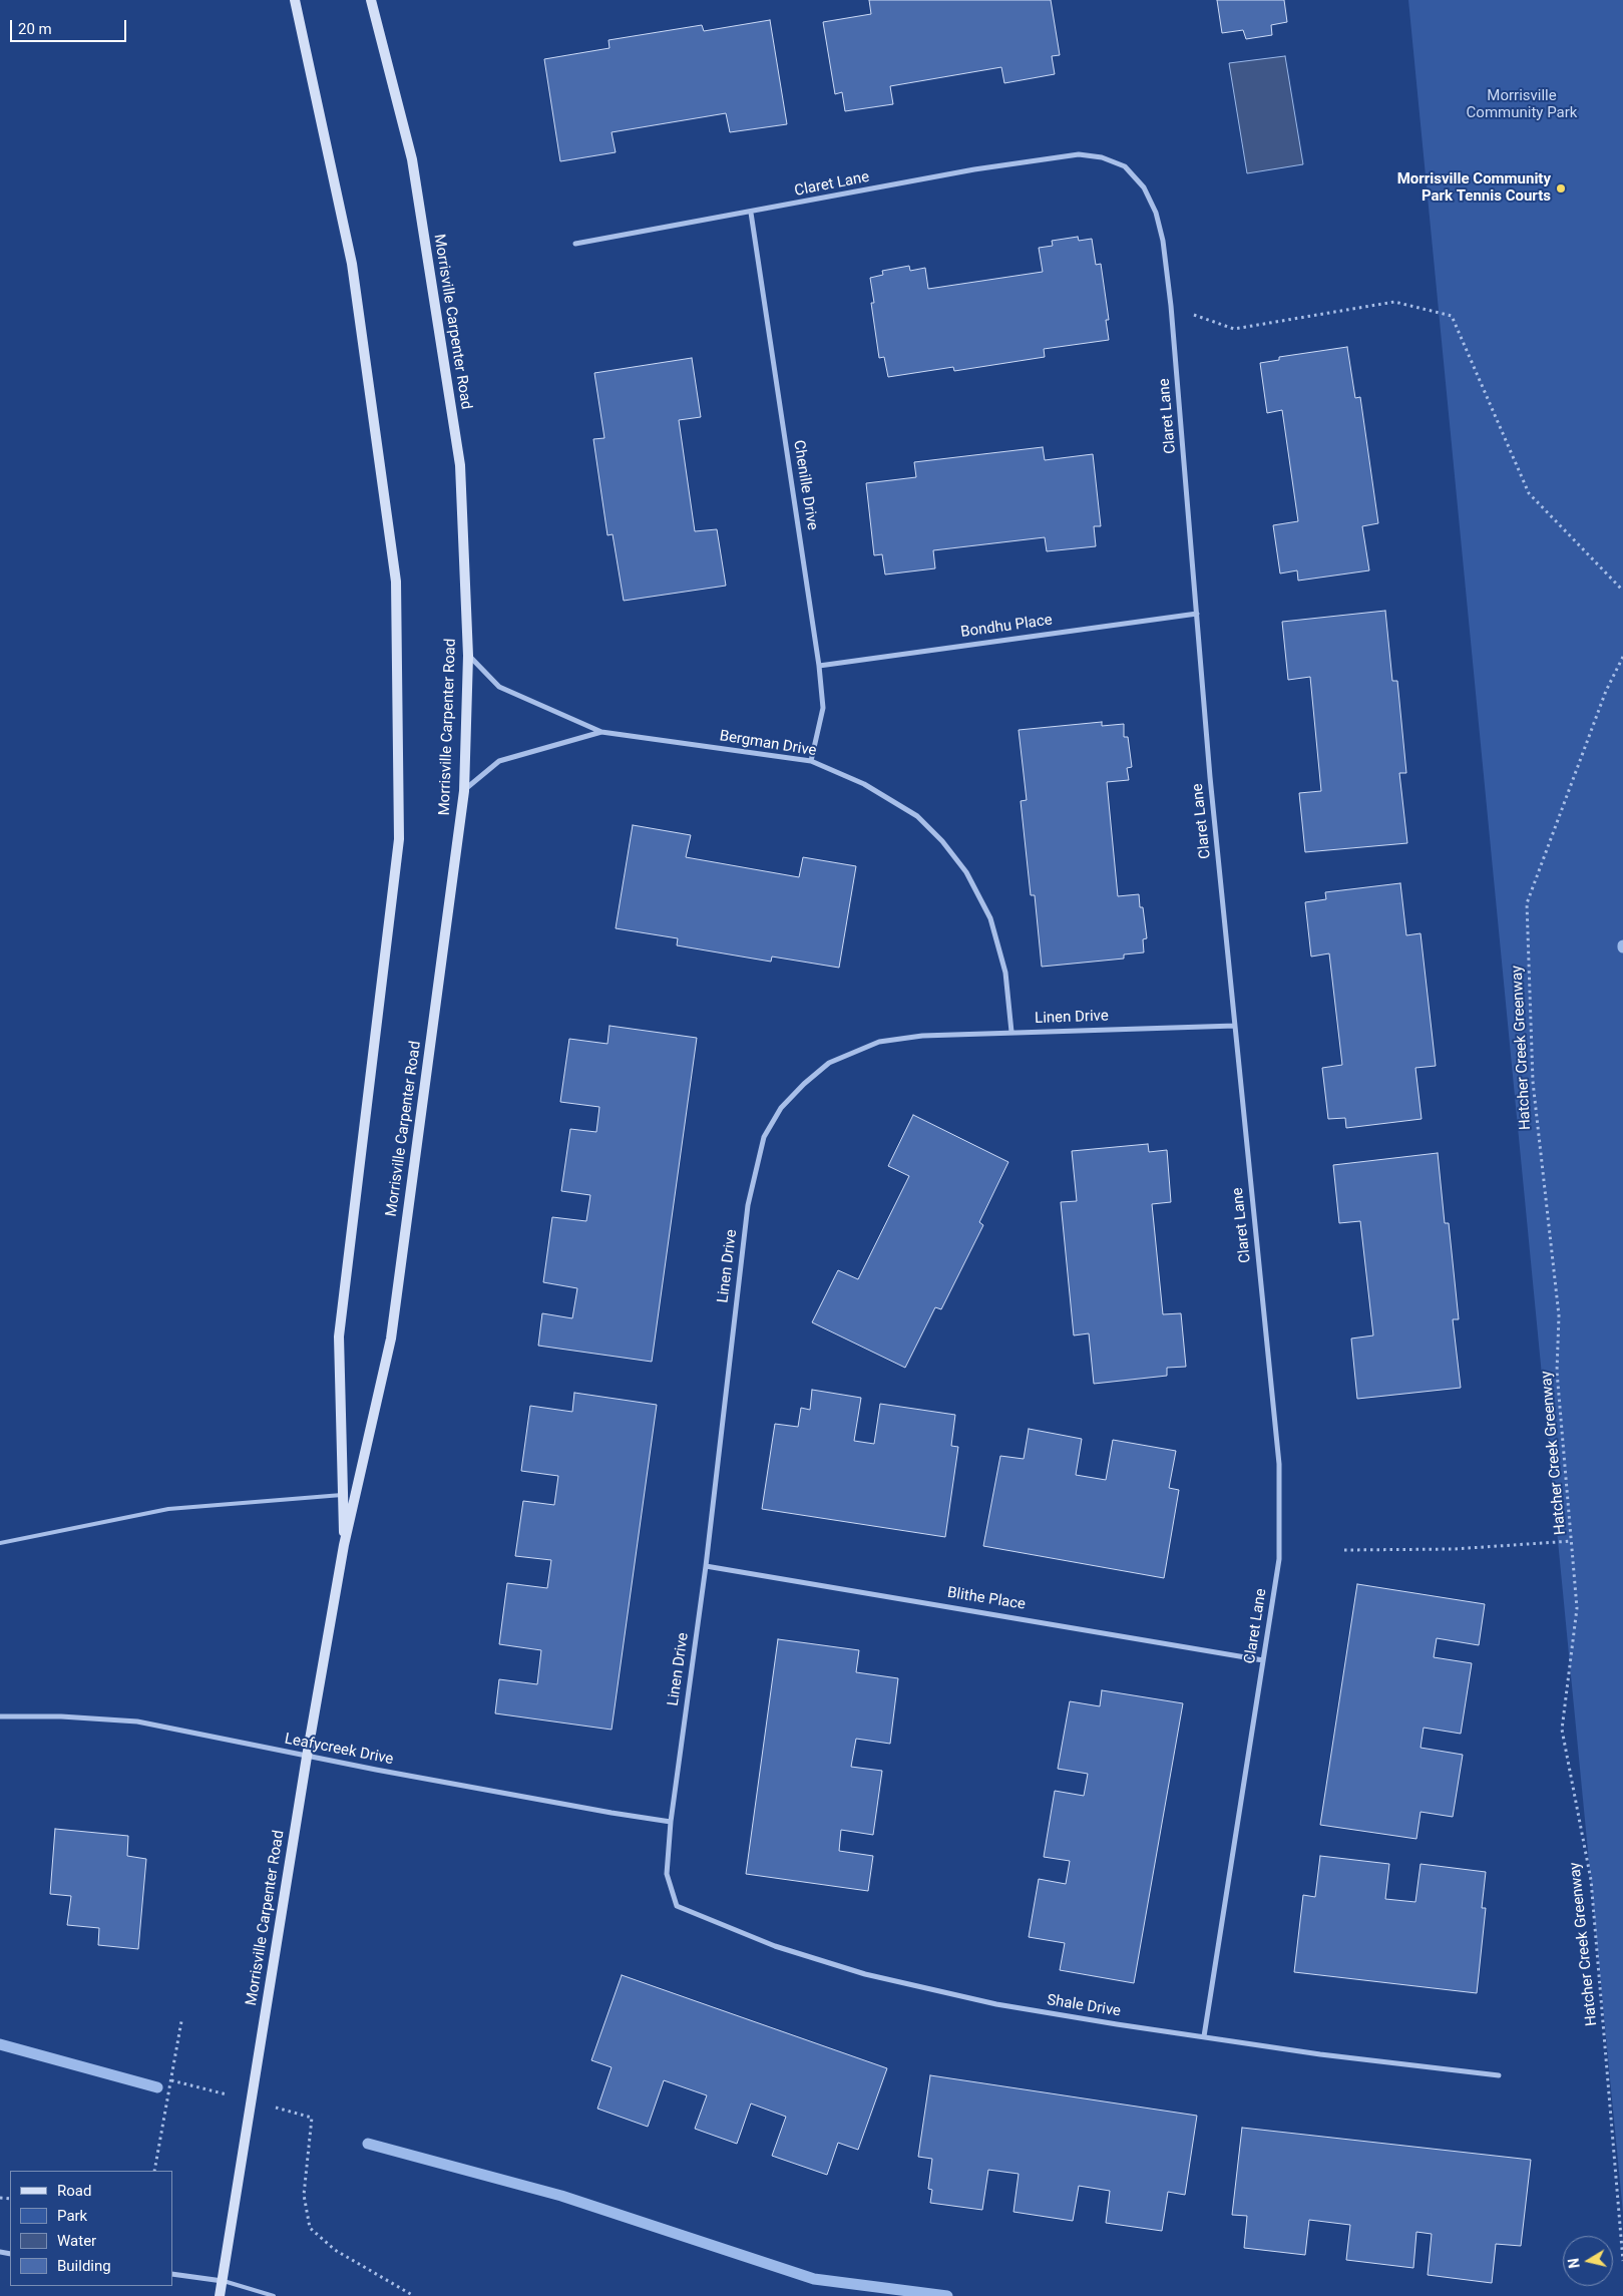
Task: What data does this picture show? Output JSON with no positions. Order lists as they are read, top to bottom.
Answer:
{
  "streets": {
    "main road": ["Morrisville Carpenter Road"],
    "street": [
      "Claret Lane",
      "Chenille Drive",
      "Bondhu Place",
      "Bergman Drive",
      "Linen Drive",
      "Blithe Place",
      "Leafycreek Drive",
      "Shale Drive"
    ],
    "path": ["Hatcher Creek Greenway"]
  },
  "crossings": [
    ["Claret Lane", "Chenille Drive"],
    ["Claret Lane", "Bondhu Place"],
    ["Claret Lane", "Linen Drive"],
    ["Claret Lane", "Blithe Place"],
    ["Claret Lane", "Shale Drive"],
    ["Morrisville Carpenter Road", "Bergman Drive"],
    ["Morrisville Carpenter Road", "Leafycreek Drive"],
    ["Chenille Drive", "Bondhu Place"],
    ["Chenille Drive", "Bergman Drive"],
    ["Bergman Drive", "Linen Drive"],
    ["Linen Drive", "Blithe Place"],
    ["Linen Drive", "Leafycreek Drive"],
    ["Linen Drive", "Shale Drive"]
  ],
  "parks": ["Morrisville Community Park"],
  "places": ["Morrisville Community Park Tennis Courts"],
  "legend": [
    "Road",
    "Park",
    "Water",
    "Building"
  ],
  "scale_bar": "20 m",
  "north": "left"
}
